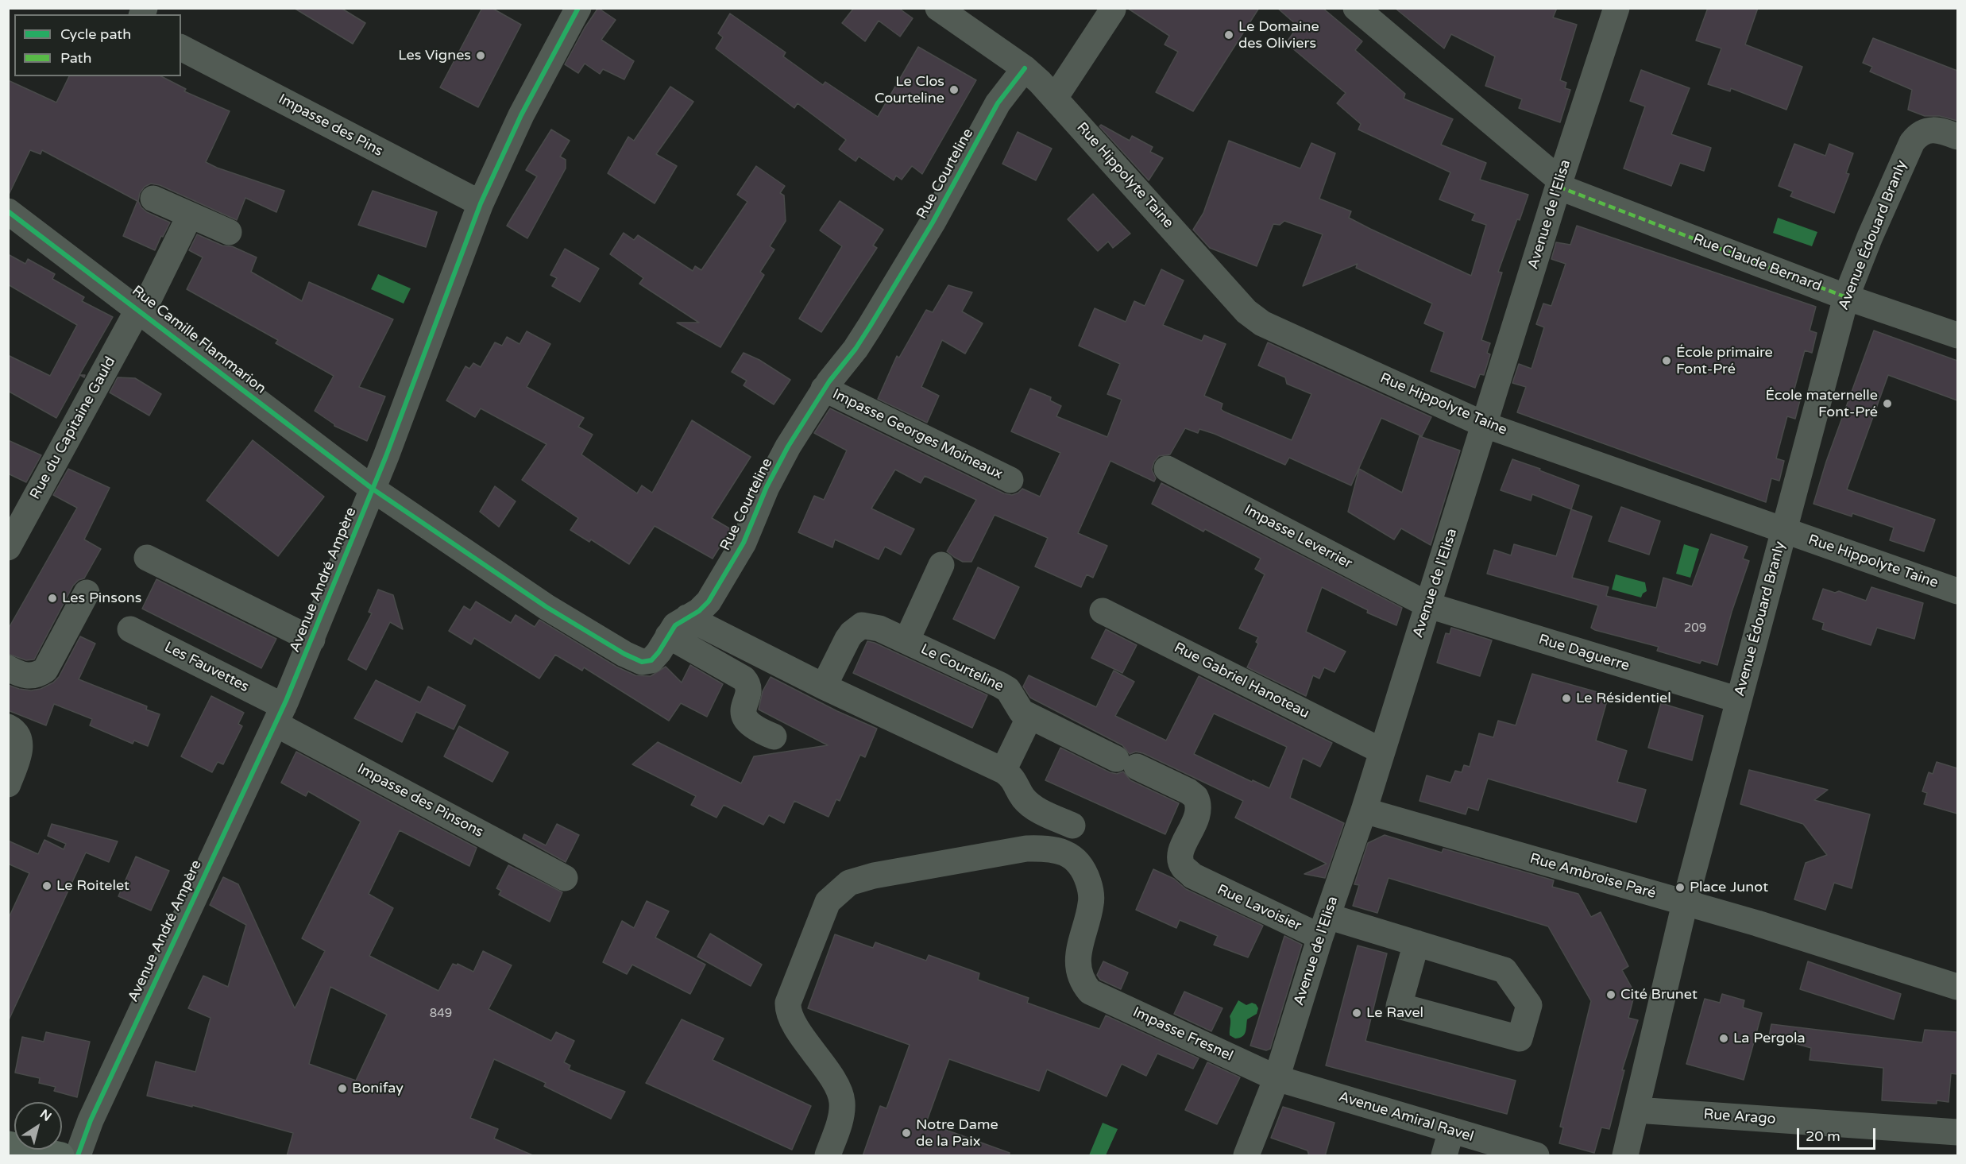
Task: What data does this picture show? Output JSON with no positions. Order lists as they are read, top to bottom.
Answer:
{
  "streets": {
    "street": [
      "Impasse des Pins",
      "Rue Courteline",
      "Rue Hippolyte Taine",
      "Avenue de l'Elisa",
      "Avenue Édouard Branly",
      "Rue Claude Bernard",
      "Rue Camille Flammarion",
      "Rue du Capitaine Gauld",
      "Impasse Georges Moineaux",
      "Impasse Leverrier",
      "Avenue André Ampère",
      "Rue Daguerre",
      "Les Fauvettes",
      "Le Courteline",
      "Rue Gabriel Hanoteau",
      "Impasse des Pinsons",
      "Rue Ambroise Paré",
      "Rue Lavoisier",
      "Impasse Fresnel",
      "Avenue Amiral Ravel",
      "Rue Arago"
    ]
  },
  "crossings": [
    ["Impasse des Pins", "Avenue André Ampère"],
    ["Rue Courteline", "Rue Hippolyte Taine"],
    ["Rue Courteline", "Rue Camille Flammarion"],
    ["Rue Courteline", "Impasse Georges Moineaux"],
    ["Rue Courteline", "Avenue André Ampère"],
    ["Rue Hippolyte Taine", "Avenue de l'Elisa"],
    ["Rue Hippolyte Taine", "Avenue Édouard Branly"],
    ["Avenue de l'Elisa", "Rue Claude Bernard"],
    ["Avenue de l'Elisa", "Impasse Leverrier"],
    ["Avenue de l'Elisa", "Rue Daguerre"],
    ["Avenue de l'Elisa", "Rue Gabriel Hanoteau"],
    ["Avenue de l'Elisa", "Rue Ambroise Paré"],
    ["Avenue de l'Elisa", "Rue Lavoisier"],
    ["Avenue de l'Elisa", "Impasse Fresnel"],
    ["Avenue de l'Elisa", "Avenue Amiral Ravel"],
    ["Avenue Édouard Branly", "Rue Claude Bernard"],
    ["Avenue Édouard Branly", "Rue Daguerre"],
    ["Avenue Édouard Branly", "Rue Ambroise Paré"],
    ["Avenue Édouard Branly", "Rue Arago"],
    ["Rue Camille Flammarion", "Rue du Capitaine Gauld"],
    ["Rue Camille Flammarion", "Avenue André Ampère"],
    ["Impasse Leverrier", "Rue Daguerre"],
    ["Avenue André Ampère", "Les Fauvettes"],
    ["Avenue André Ampère", "Impasse des Pinsons"],
    ["Les Fauvettes", "Impasse des Pinsons"],
    ["Le Courteline", "Rue Lavoisier"],
    ["Impasse Fresnel", "Avenue Amiral Ravel"]
  ],
  "places": [
    "Le Domaine des Oliviers",
    "Les Vignes",
    "Le Clos Courteline",
    "École primaire Font-Pré",
    "École maternelle Font-Pré",
    "Les Pinsons",
    "Le Résidentiel",
    "Le Roitelet",
    "Place Junot",
    "Cité Brunet",
    "Le Ravel",
    "La Pergola",
    "Bonifay",
    "Notre Dame de la Paix"
  ],
  "house_numbers": ["209", "849"],
  "legend": ["Cycle path", "Path"],
  "scale_bar": "20 m",
  "north": "top right"
}
